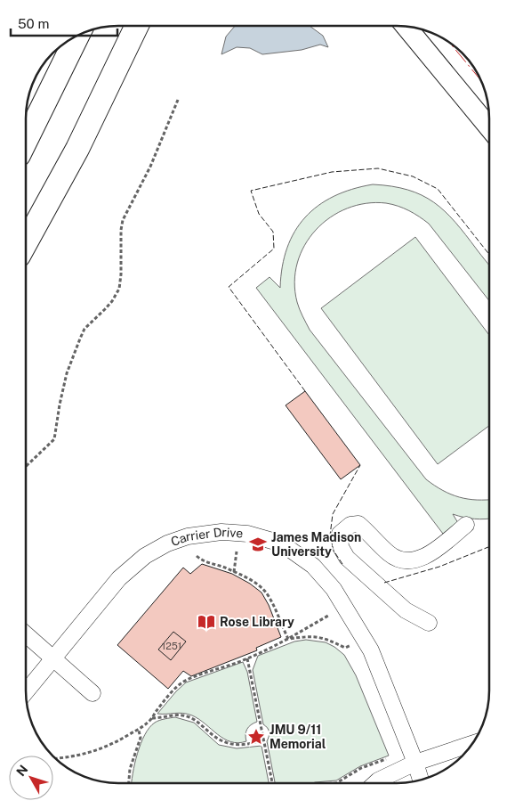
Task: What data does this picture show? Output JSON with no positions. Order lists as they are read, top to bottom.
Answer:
{
  "streets": {
    "street": ["Carrier Drive"]
  },
  "places": {
    "school or university": ["James Madison University"],
    "library": ["Rose Library"],
    "place": ["JMU 9/11 Memorial"]
  },
  "house_numbers": ["1251"],
  "scale_bar": "50 m",
  "north": "top left"
}
